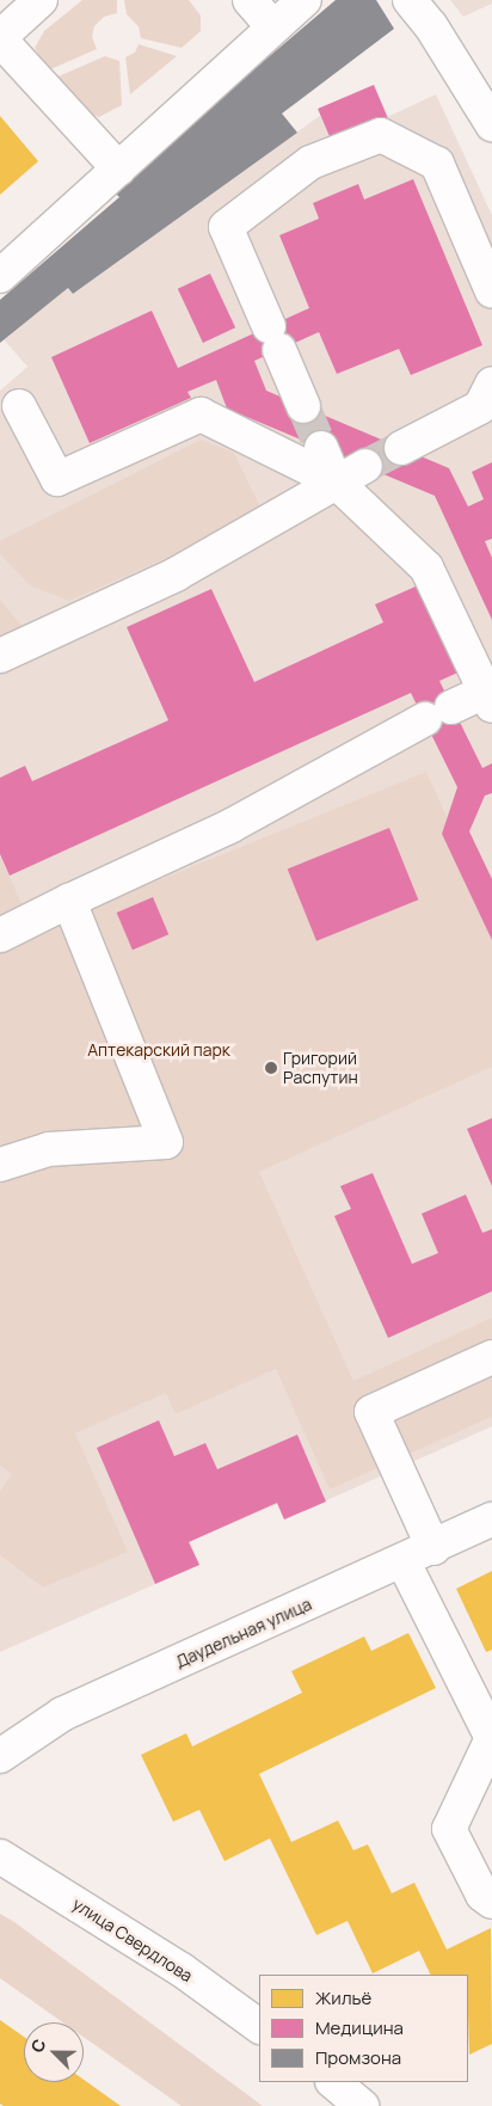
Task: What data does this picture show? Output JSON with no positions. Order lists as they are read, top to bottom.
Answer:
{
  "streets": {
    "street": ["Даудельная улица", "улица Свердлова"]
  },
  "parks": ["Аптекарский парк"],
  "places": ["Григорий Распутин"],
  "legend": ["Жильё", "Медицина", "Промзона"],
  "north": "top left"
}
